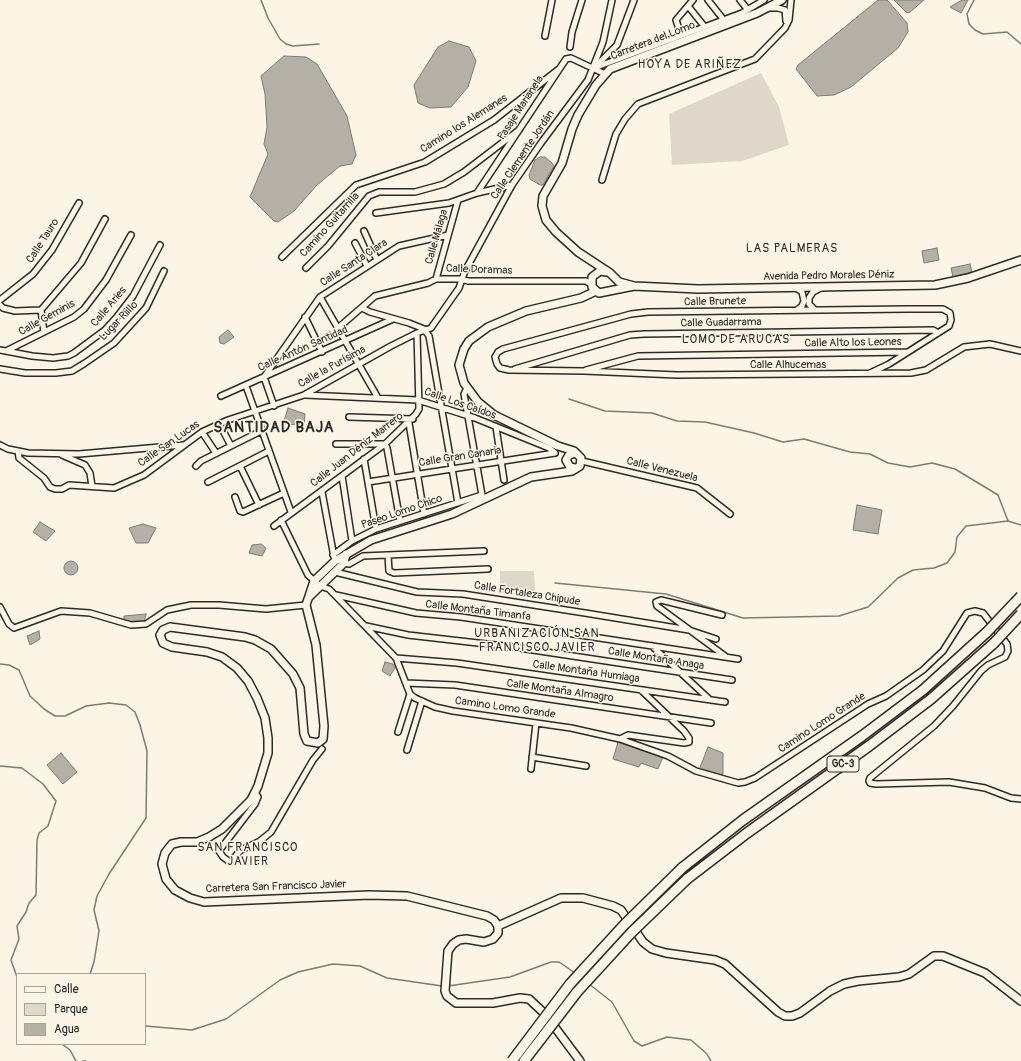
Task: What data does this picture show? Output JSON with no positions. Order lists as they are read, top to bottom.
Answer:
{
  "streets": {
    "highway": ["GC-3"],
    "main road": ["Carretera del Lomo", "Avenida Pedro Morales Déniz", "Carretera San Francisco Javier"],
    "street": [
      "Pasaje Marianela",
      "Camino los Alemanes",
      "Calle Clemente Jordán",
      "Camino Guitarrilla",
      "Calle Málaga",
      "Calle Tauro",
      "Calle Santa Clara",
      "Calle Doramas",
      "Calle Brunete",
      "Calle Aries",
      "Calle Geminis",
      "Lugar Riillo",
      "Calle Guadarrama",
      "Calle Alto los Leones",
      "Calle Antón Santidad",
      "Calle Alhucemas",
      "Calle la Purísima",
      "Calle Los Caídos",
      "Calle San Lucas",
      "Calle Juan Déniz Marrero",
      "Calle Gran Canaria",
      "Calle Venezuela",
      "Paseo Lomo Chico",
      "Calle Fortaleza Chipude",
      "Calle Montaña Timanfa",
      "Calle Montaña Anaga",
      "Calle Montaña Humiaga",
      "Calle Montaña Almagro",
      "Camino Lomo Grande"
    ]
  },
  "crossings": [
    ["Carretera del Lomo", "Calle Doramas"],
    ["Carretera del Lomo", "Avenida Pedro Morales Déniz"],
    ["Pasaje Marianela", "Camino los Alemanes"],
    ["Pasaje Marianela", "Calle Clemente Jordán"],
    ["Pasaje Marianela", "Camino Guitarrilla"],
    ["Calle Clemente Jordán", "Calle Doramas"],
    ["Calle Málaga", "Calle Santa Clara"],
    ["Calle Málaga", "Calle Doramas"],
    ["Calle Santa Clara", "Calle Antón Santidad"],
    ["Calle Brunete", "Calle Guadarrama"],
    ["Calle Brunete", "Calle Alhucemas"],
    ["Calle Aries", "Calle Geminis"],
    ["Calle Guadarrama", "Calle Alhucemas"],
    ["Calle Alto los Leones", "Calle Alhucemas"],
    ["Calle la Purísima", "Calle Los Caídos"],
    ["Calle la Purísima", "Calle San Lucas"],
    ["Calle la Purísima", "Calle Juan Déniz Marrero"],
    ["Calle Los Caídos", "Calle Juan Déniz Marrero"],
    ["Calle Los Caídos", "Calle Gran Canaria"],
    ["Calle Gran Canaria", "Paseo Lomo Chico"]
  ],
  "districts": [
    "HOYA DE ARIÑEZ",
    "LAS PALMERAS",
    "LOMO DE ARUCAS",
    "SANTIDAD BAJA",
    "URBANIZACIÓN SAN FRANCISCO JAVIER",
    "SAN FRANCISCO JAVIER"
  ],
  "legend": ["Calle", "Parque", "Agua"]
}
